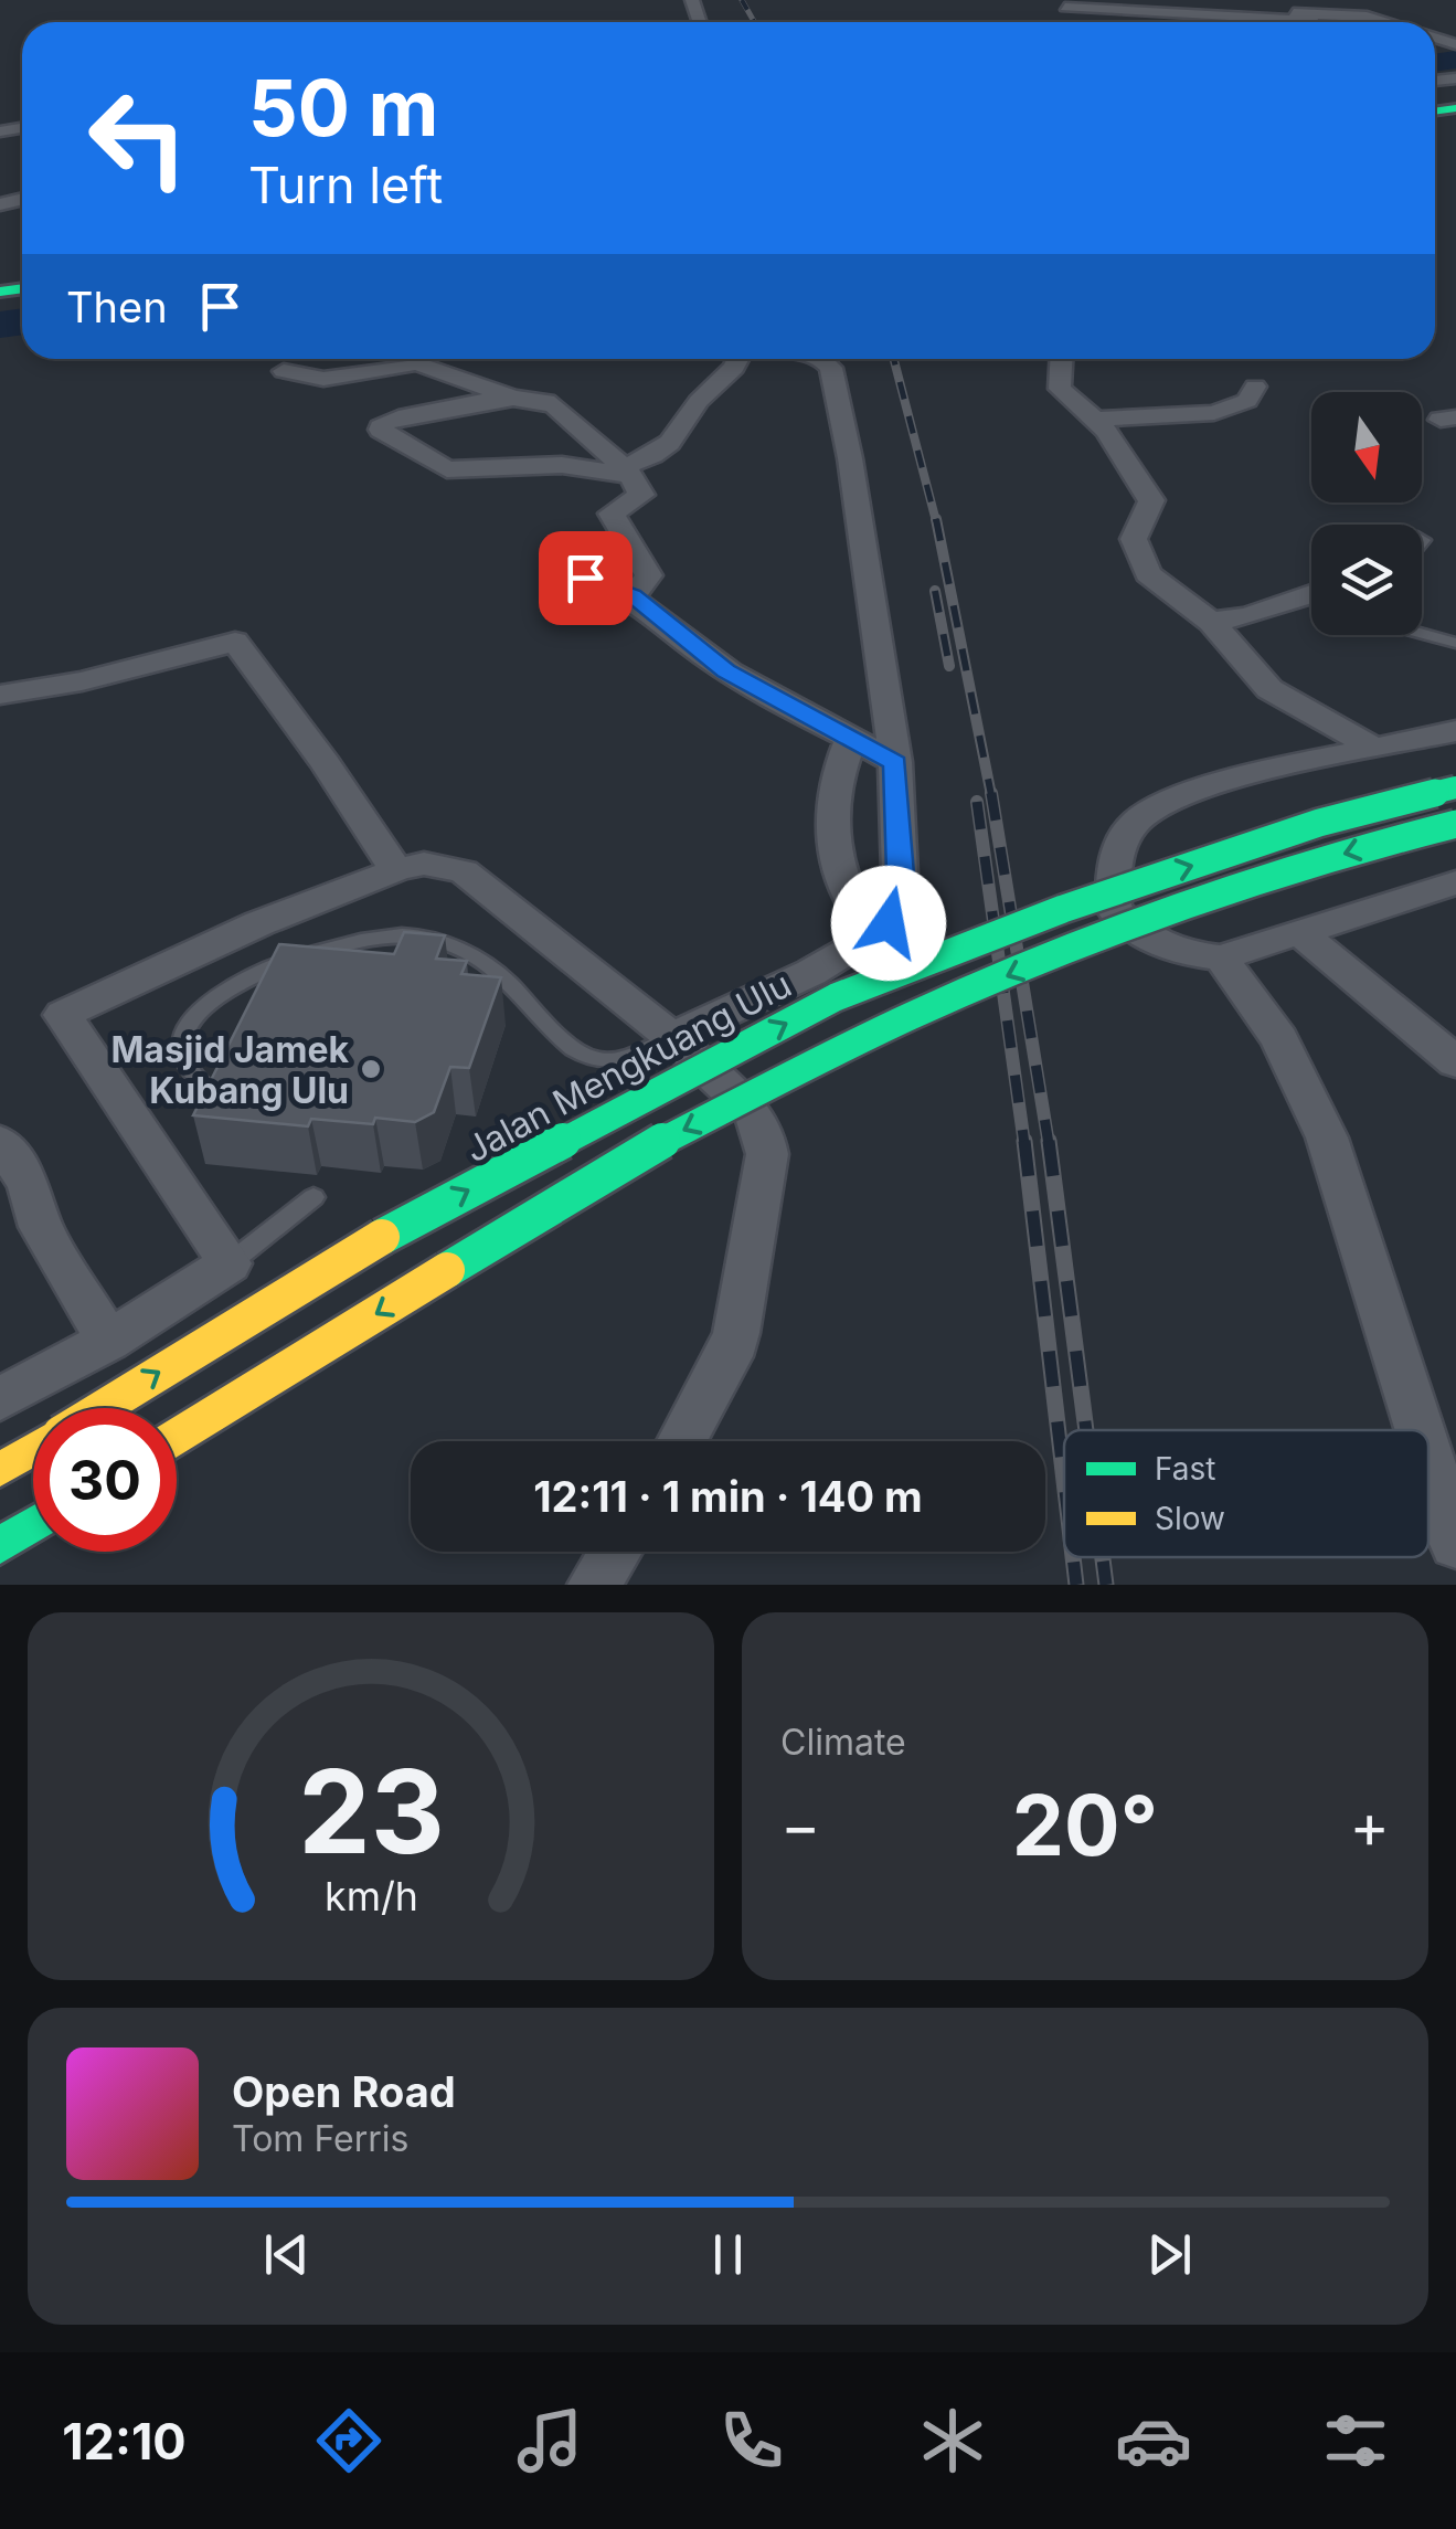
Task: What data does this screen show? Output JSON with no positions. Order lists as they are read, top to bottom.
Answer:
{
  "streets": {
    "main road": ["Jalan Mengkuang Ulu"]
  },
  "places": ["Masjid Jamek Kubang Ulu"],
  "legend": ["Fast", "Slow"],
  "north": "bottom",
  "page": {
    "turn": ["50 m", "Turn left"],
    "then": "Then",
    "limit": "30",
    "trip": "12:11 · 1 min · 140 m",
    "tile": "Climate",
    "heat": ["−", "20°", "+"],
    "song": ["Open Road", "Tom Ferris"],
    "tabs": "12:10",
    "gauge": ["23", "km/h"]
  }
}
